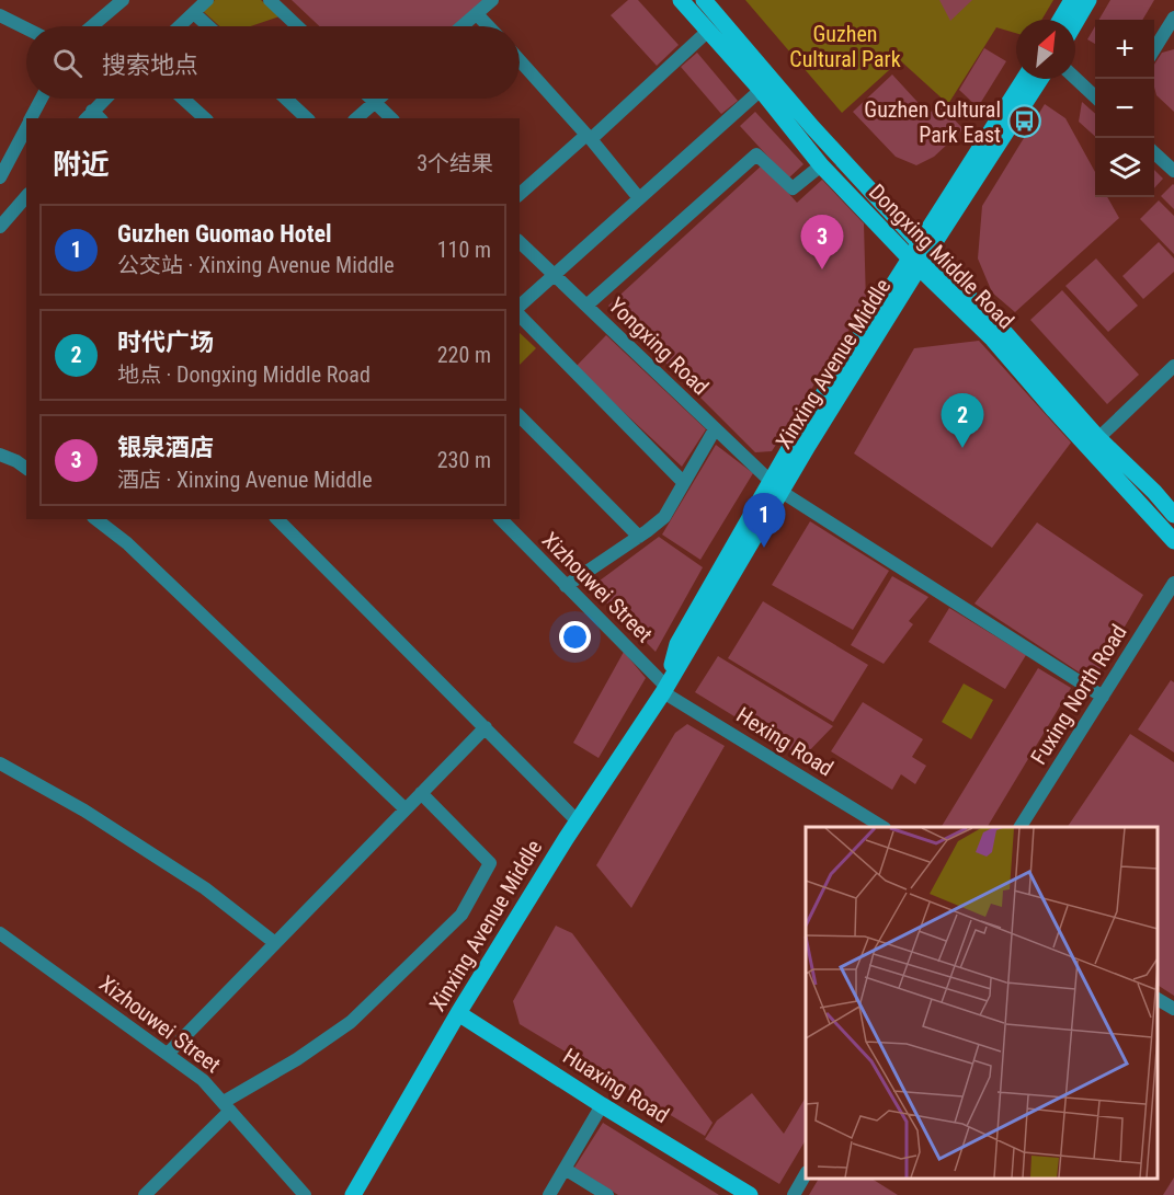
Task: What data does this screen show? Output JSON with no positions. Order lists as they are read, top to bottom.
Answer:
{
  "streets": {
    "main road": ["Dongxing Middle Road", "Xinxing Avenue Middle", "Huaxing Road"],
    "street": [
      "Yongxing Road",
      "Xizhouwei Street",
      "Fuxing North Road",
      "Hexing Road"
    ]
  },
  "crossings": [
    ["Dongxing Middle Road", "Xinxing Avenue Middle"],
    ["Yongxing Road", "Xinxing Avenue Middle"],
    ["Yongxing Road", "Fuxing North Road"],
    ["Xinxing Avenue Middle", "Xizhouwei Street"],
    ["Xinxing Avenue Middle", "Hexing Road"],
    ["Xinxing Avenue Middle", "Huaxing Road"],
    ["Xizhouwei Street", "Hexing Road"]
  ],
  "parks": ["Guzhen Cultural Park"],
  "places": {
    "bus stop": ["Guzhen Cultural Park East"]
  },
  "north": "top right",
  "page": {
    "map_buttons": ["+", "−"],
    "search": "搜索地点",
    "heading": ["附近", "3个结果"],
    "list": [
      {
        "mark": "1",
        "name": "Guzhen Guomao Hotel",
        "note": "公交站 · Xinxing Avenue Middle",
        "value": "110 m"
      },
      {
        "mark": "2",
        "name": "时代广场",
        "note": "地点 · Dongxing Middle Road",
        "value": "220 m"
      },
      {
        "mark": "3",
        "name": "银泉酒店",
        "note": "酒店 · Xinxing Avenue Middle",
        "value": "230 m"
      }
    ],
    "pins": ["3", "2", "1"]
  }
}
